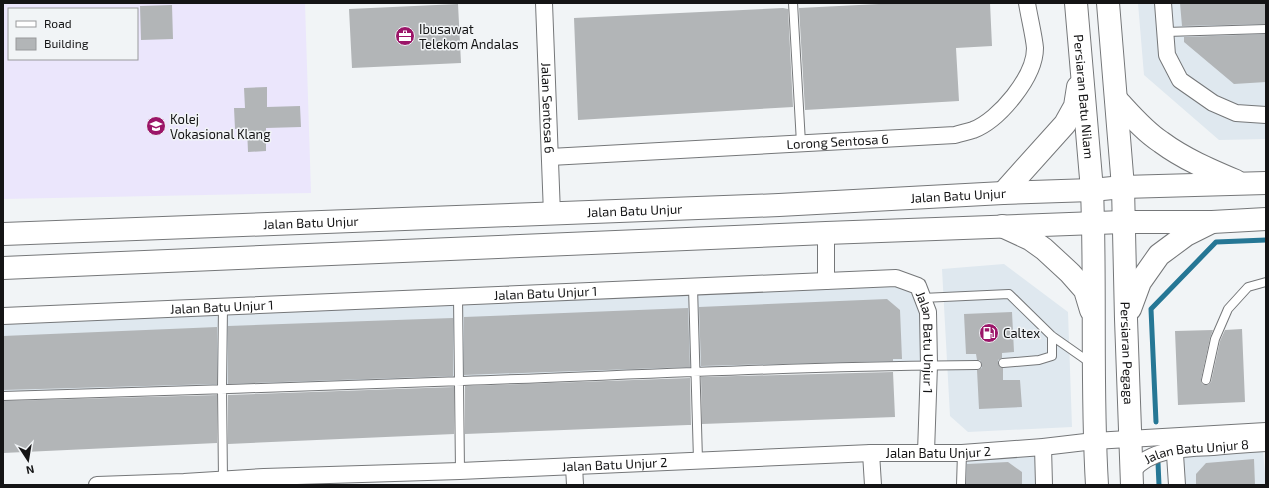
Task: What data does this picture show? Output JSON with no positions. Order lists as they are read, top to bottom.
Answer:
{
  "streets": {
    "main road": ["Persiaran Batu Nilam", "Jalan Batu Unjur", "Persiaran Pegaga"],
    "street": [
      "Jalan Sentosa 6",
      "Lorong Sentosa 6",
      "Jalan Batu Unjur 1",
      "Jalan Batu Unjur 2",
      "Jalan Batu Unjur 8"
    ]
  },
  "crossings": [
    ["Persiaran Batu Nilam", "Jalan Batu Unjur"],
    ["Jalan Sentosa 6", "Lorong Sentosa 6"],
    ["Jalan Sentosa 6", "Jalan Batu Unjur"],
    ["Jalan Batu Unjur", "Persiaran Pegaga"],
    ["Jalan Batu Unjur 1", "Jalan Batu Unjur 2"],
    ["Persiaran Pegaga", "Jalan Batu Unjur 2"],
    ["Persiaran Pegaga", "Jalan Batu Unjur 8"],
    ["Jalan Batu Unjur 2", "Jalan Batu Unjur 8"]
  ],
  "places": {
    "office": ["Ibusawat Telekom Andalas"],
    "school or university": ["Kolej Vokasional Klang"],
    "fuel station": ["Caltex"]
  },
  "legend": ["Road", "Building"],
  "north": "bottom"
}
